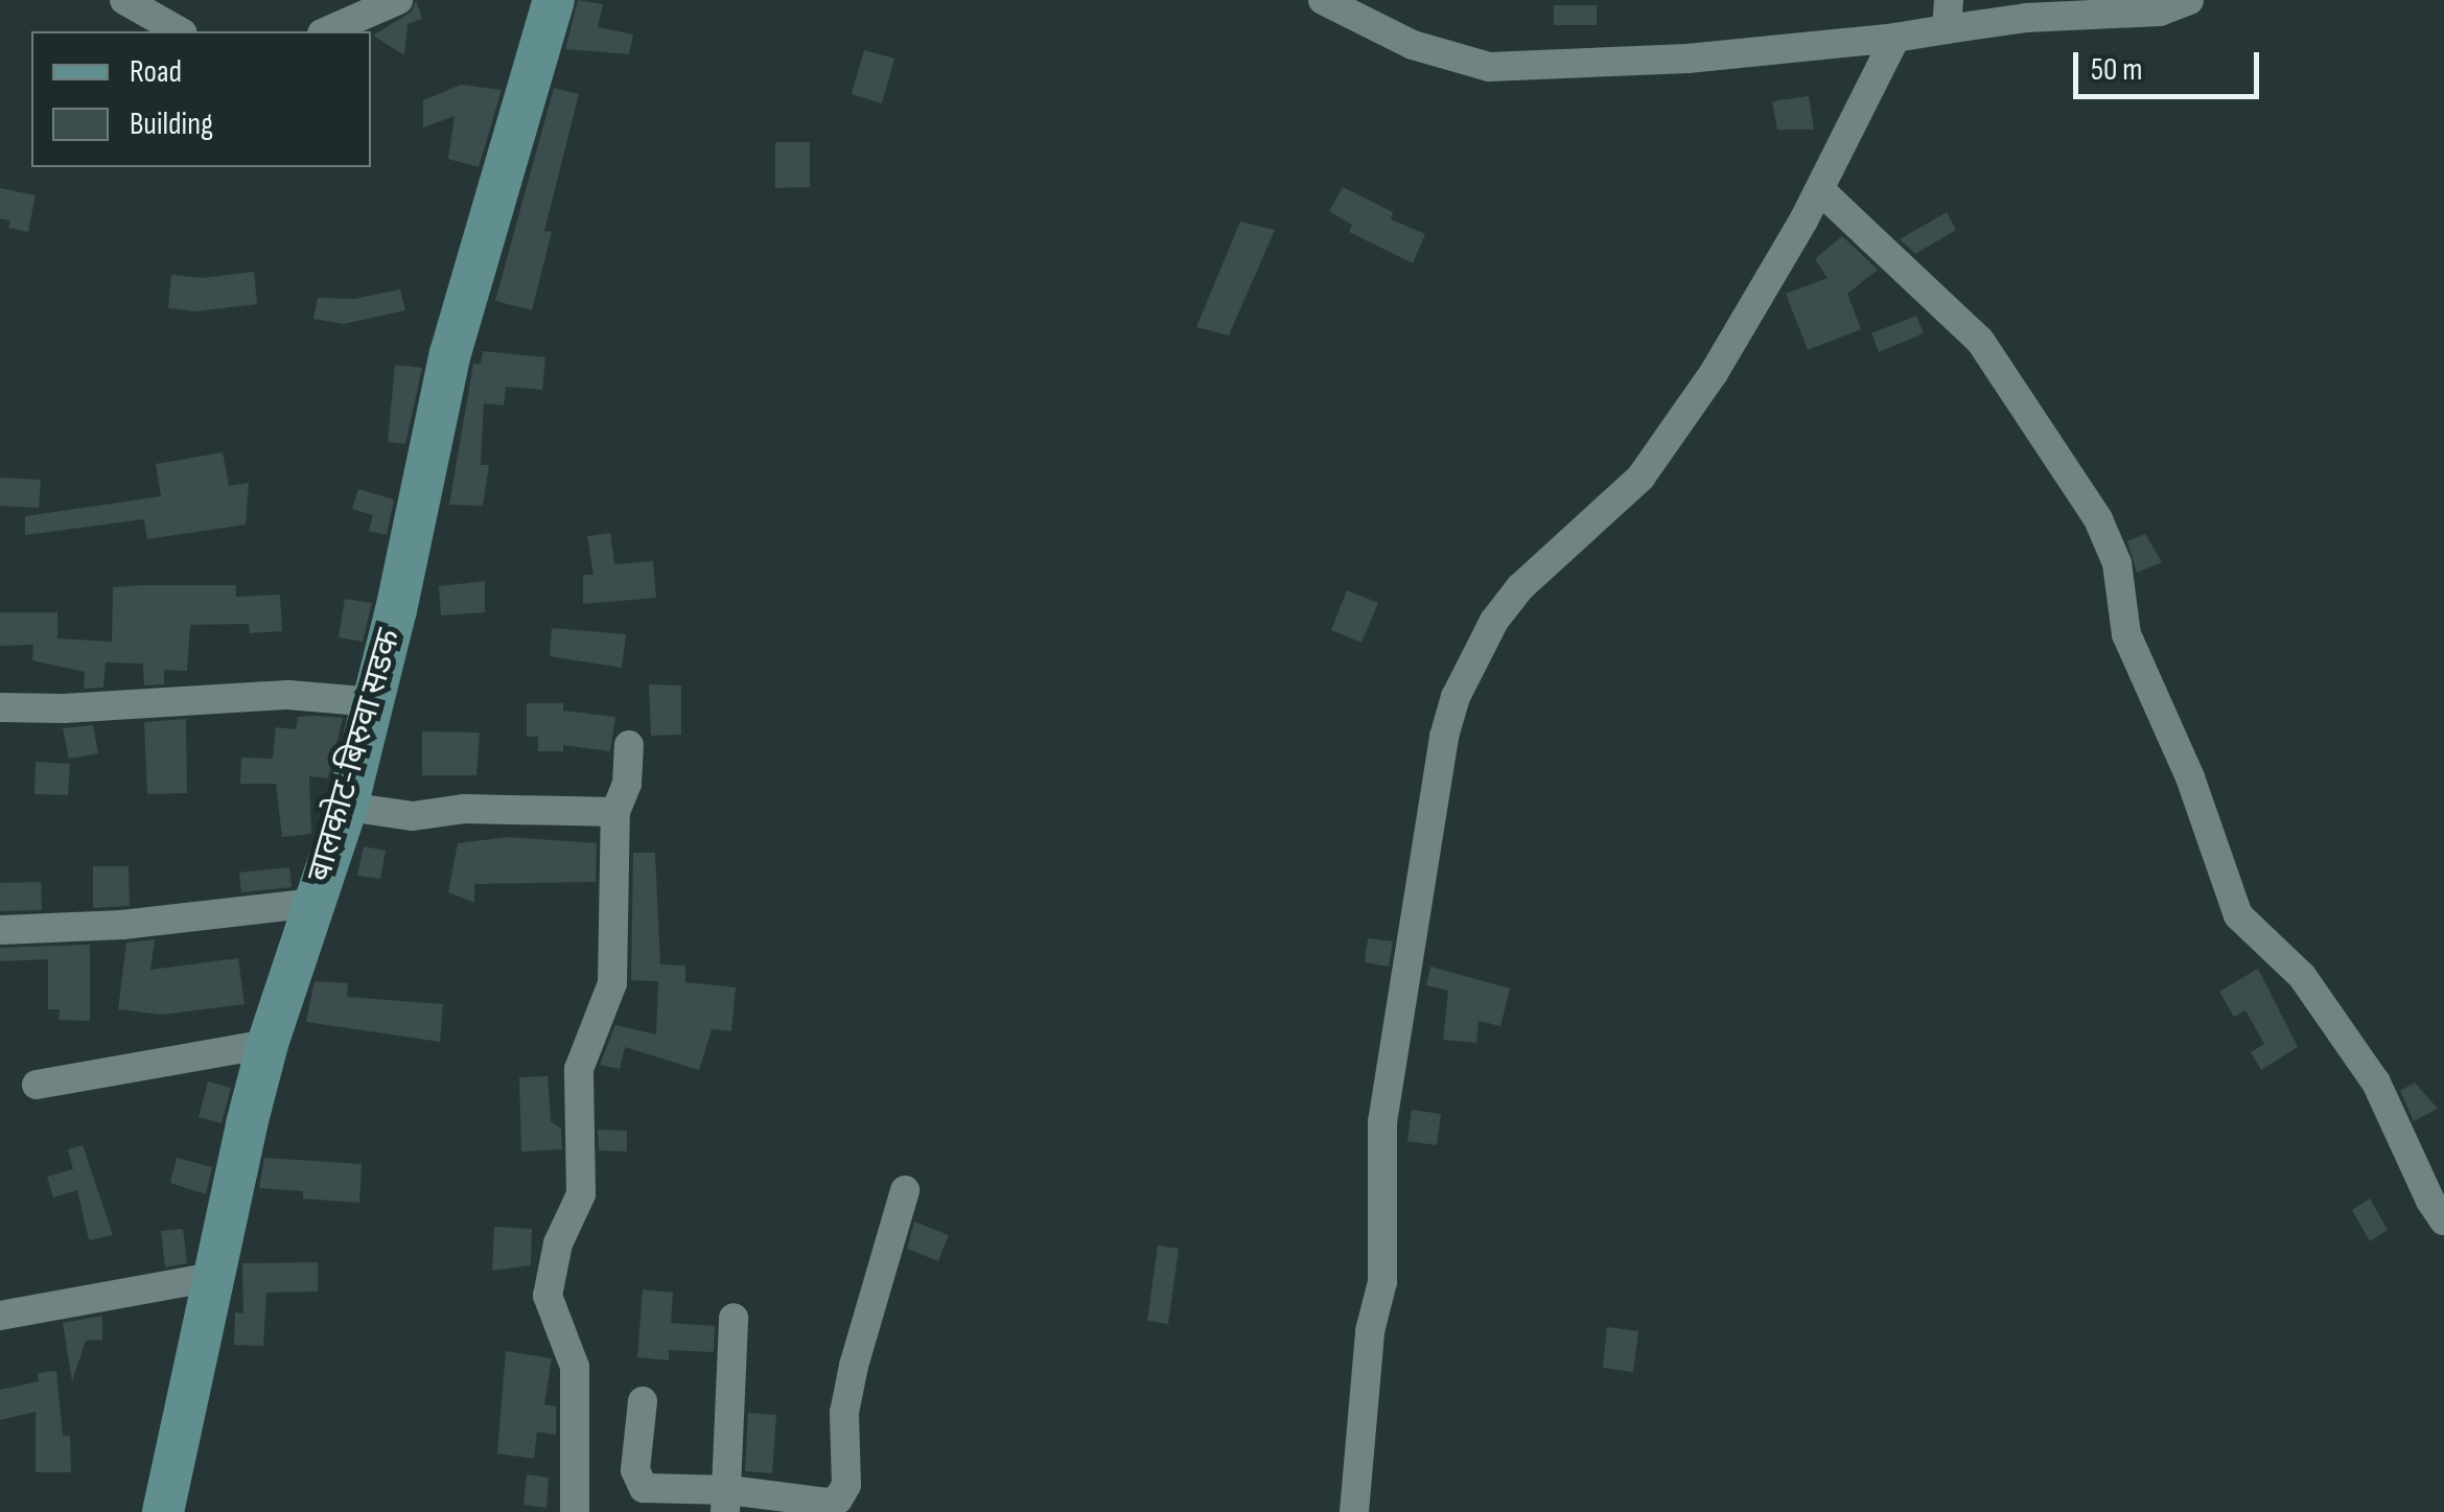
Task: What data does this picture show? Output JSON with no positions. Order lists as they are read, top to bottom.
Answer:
{
  "streets": {
    "main road": ["बालकोट-बिरुवा सडक"]
  },
  "legend": ["Road", "Building"],
  "scale_bar": "50 m"
}
